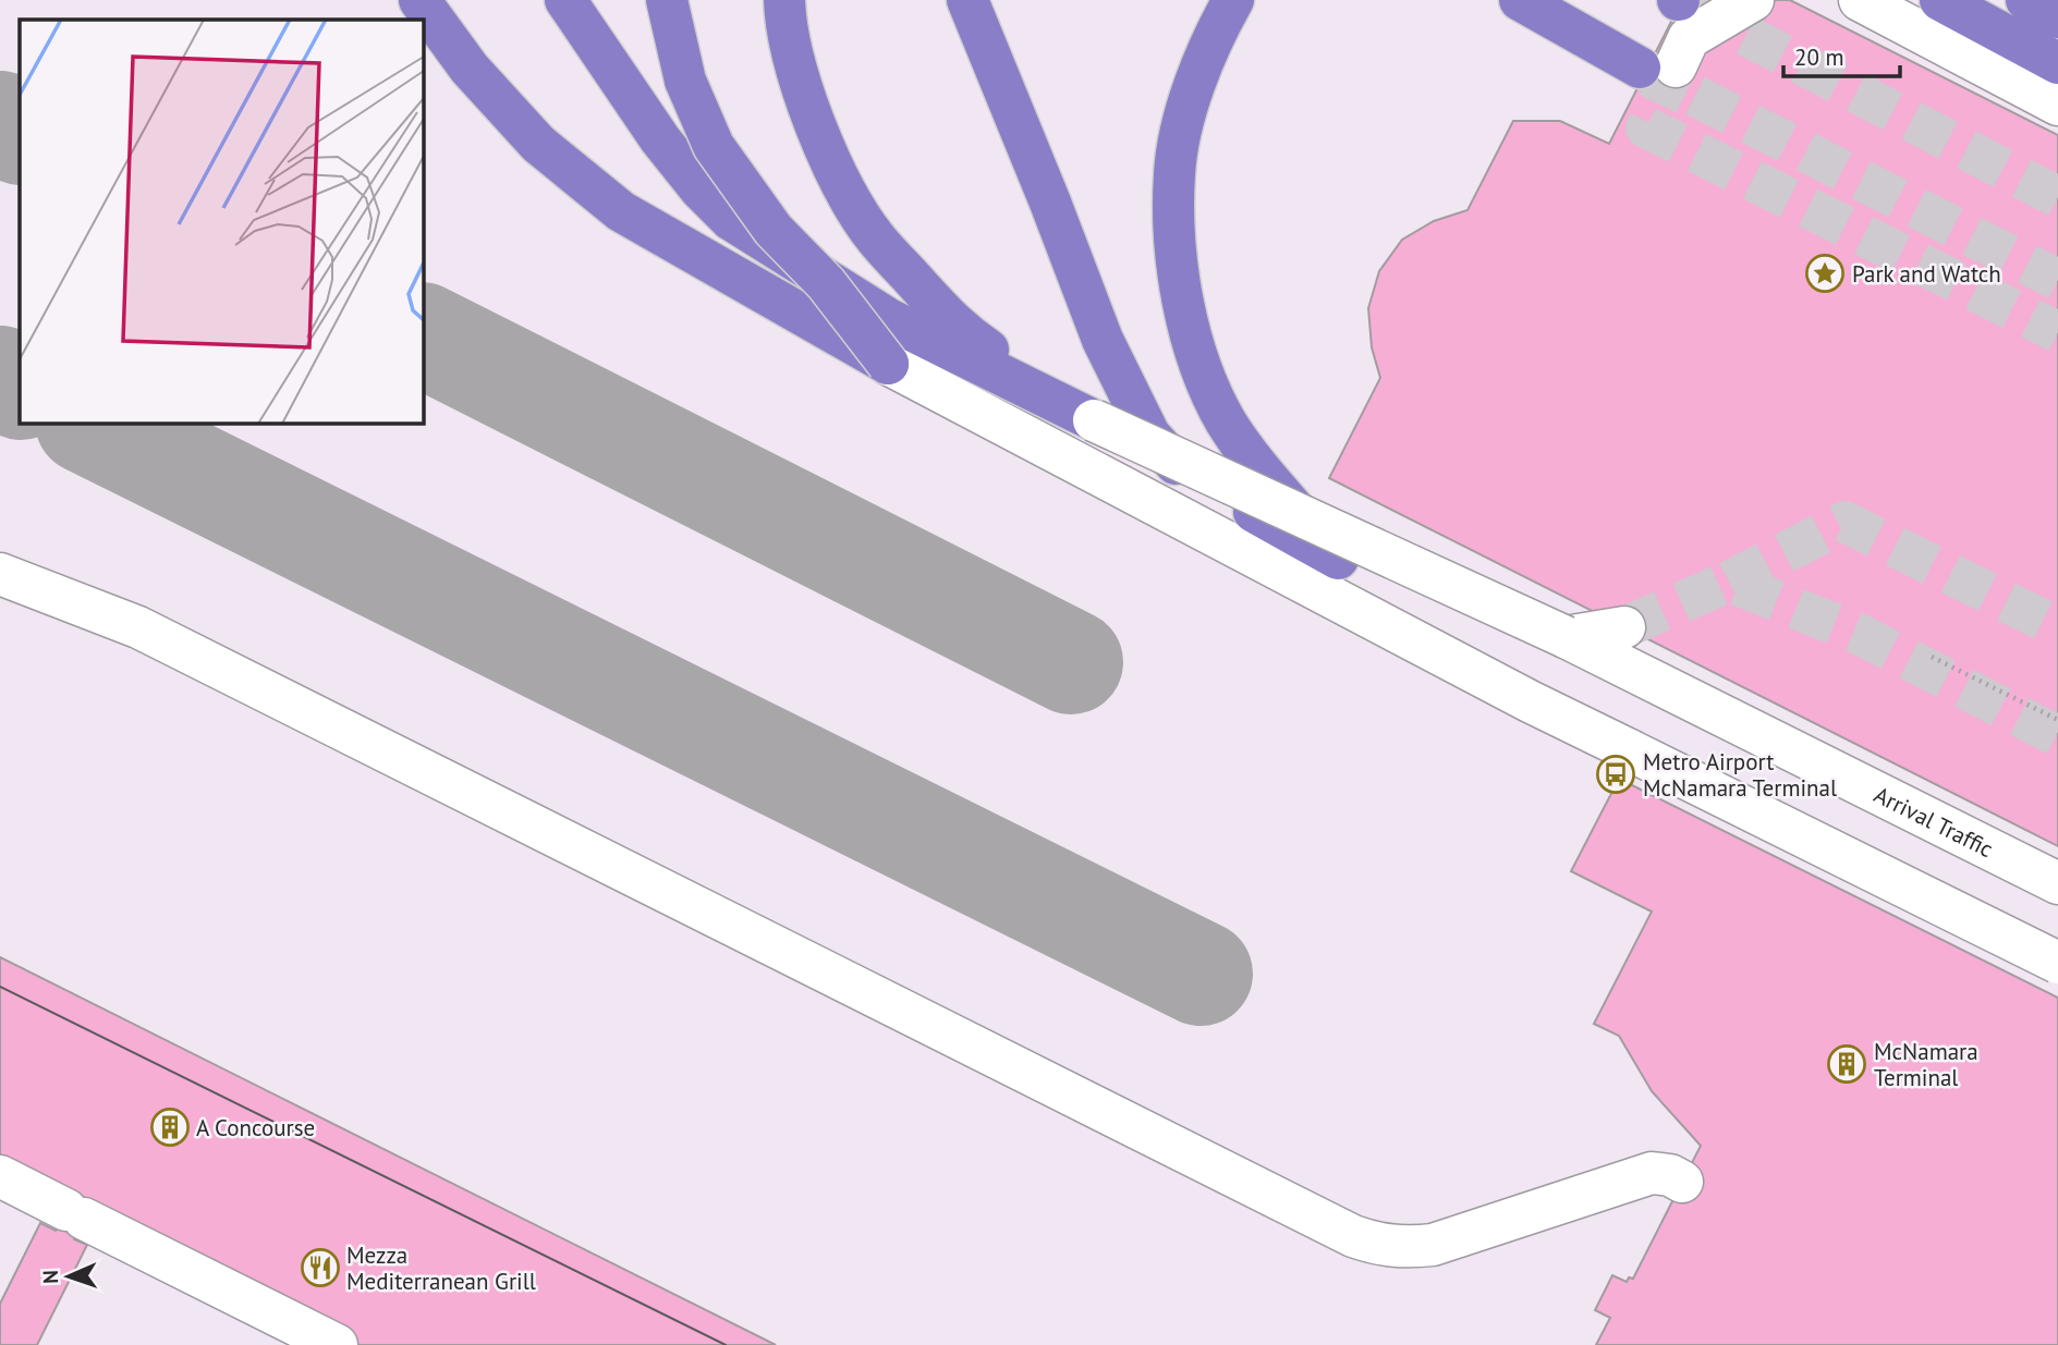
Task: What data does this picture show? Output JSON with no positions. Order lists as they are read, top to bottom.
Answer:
{
  "streets": {
    "street": ["Arrival Traffic"]
  },
  "places": {
    "place": ["Park and Watch"],
    "bus stop": ["Metro Airport McNamara Terminal"],
    "building": ["McNamara Terminal", "A Concourse"],
    "restaurant": ["Mezza Mediterranean Grill"]
  },
  "scale_bar": "20 m",
  "north": "left"
}
